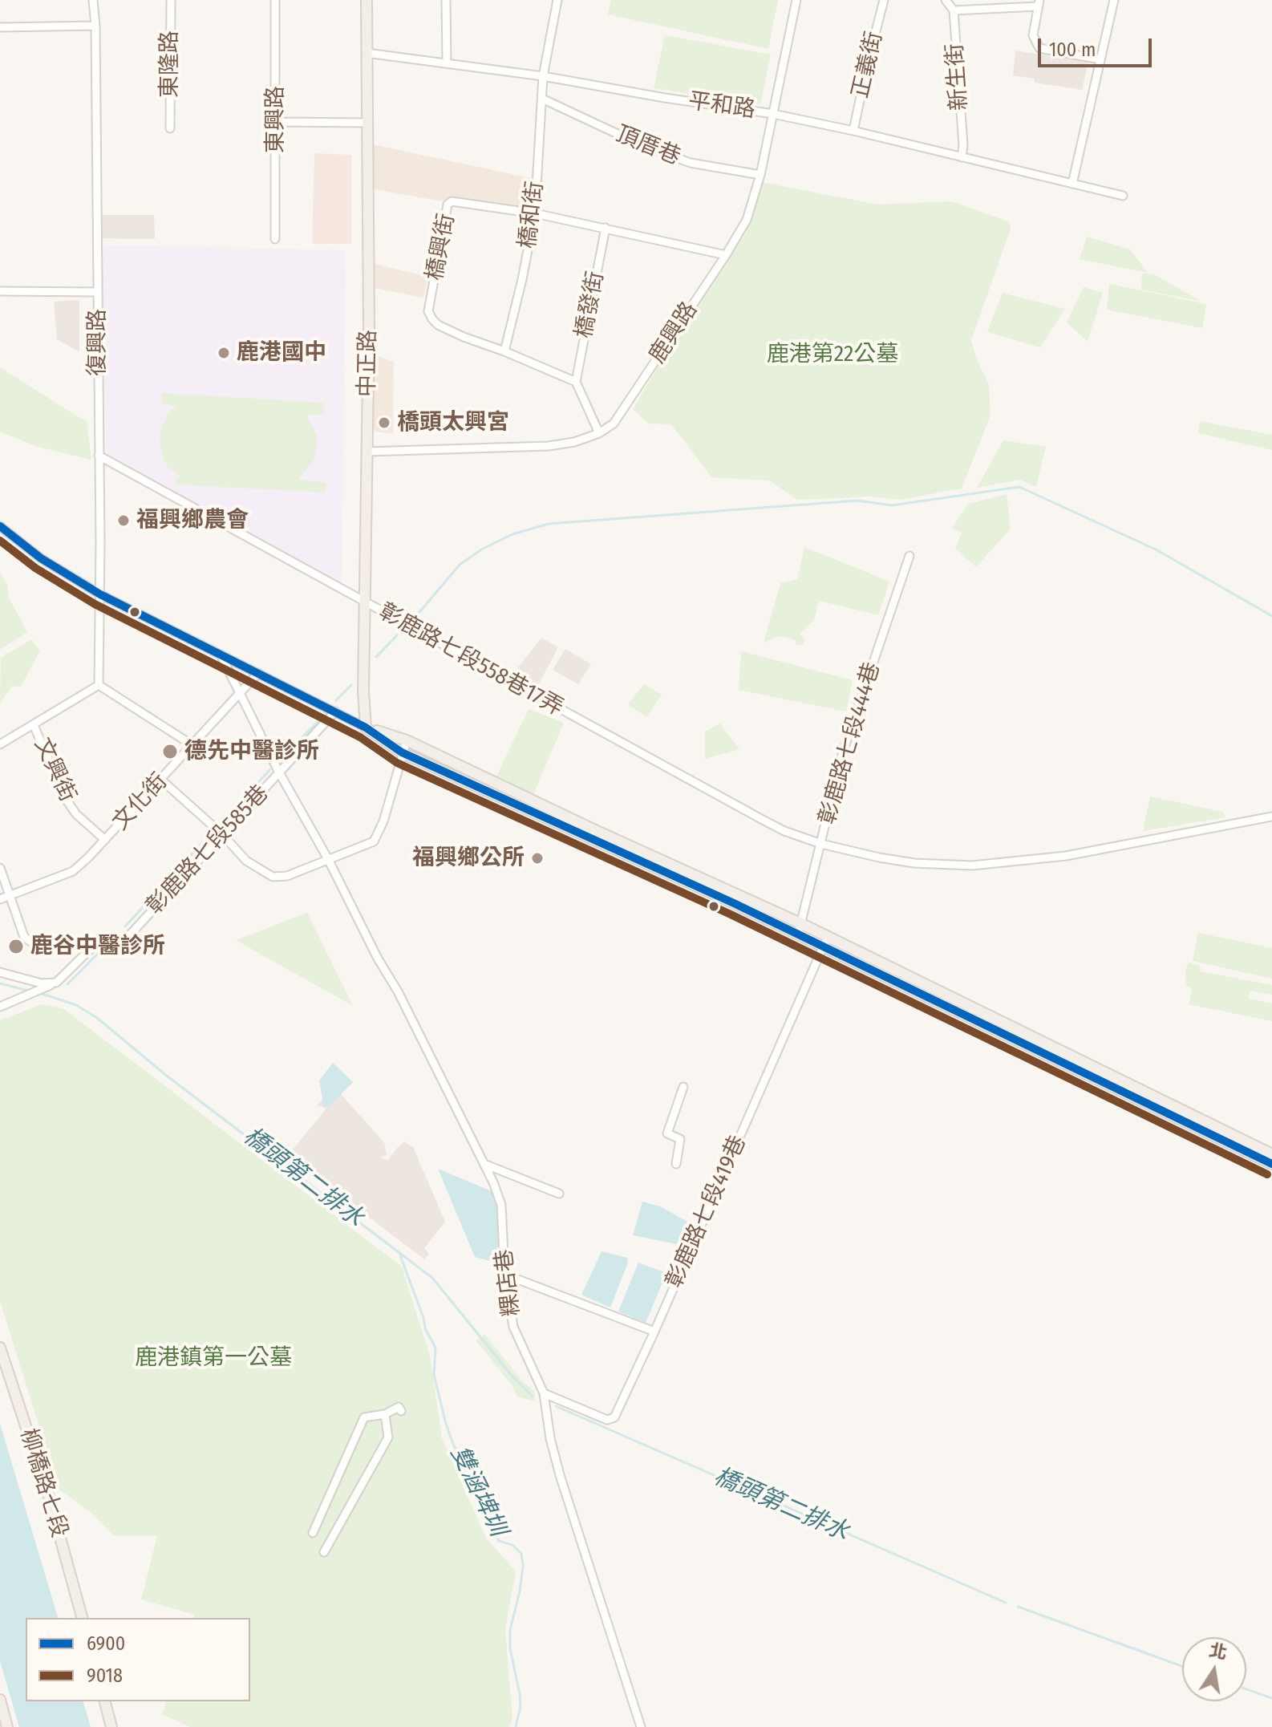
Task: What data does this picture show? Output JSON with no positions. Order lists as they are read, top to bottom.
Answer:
{
  "streets": {
    "main road": ["中正路", "柳橋路七段"],
    "street": [
      "東隆路",
      "正義街",
      "新生街",
      "平和路",
      "東興路",
      "頂厝巷",
      "橋和街",
      "橋興街",
      "橋發街",
      "鹿興路",
      "復興路",
      "彰鹿路七段558巷17弄",
      "彰鹿路七段444巷",
      "文興街",
      "文化街",
      "彰鹿路七段585巷",
      "彰鹿路七段419巷",
      "粿店巷"
    ]
  },
  "crossings": [
    ["正義街", "平和路"],
    ["新生街", "平和路"],
    ["平和路", "橋和街"],
    ["平和路", "鹿興路"],
    ["平和路", "中正路"],
    ["頂厝巷", "橋和街"],
    ["頂厝巷", "鹿興路"],
    ["橋和街", "橋興街"],
    ["橋興街", "橋發街"],
    ["橋興街", "鹿興路"],
    ["鹿興路", "中正路"],
    ["復興路", "彰鹿路七段558巷17弄"],
    ["中正路", "彰鹿路七段558巷17弄"],
    ["彰鹿路七段558巷17弄", "彰鹿路七段444巷"],
    ["文興街", "文化街"],
    ["文化街", "彰鹿路七段585巷"],
    ["文化街", "粿店巷"],
    ["彰鹿路七段585巷", "粿店巷"],
    ["彰鹿路七段419巷", "粿店巷"]
  ],
  "water": ["橋頭第二排水", "雙涵埤圳"],
  "parks": ["鹿港第22公墓", "鹿港鎮第一公墓"],
  "places": [
    "鹿港國中",
    "橋頭太興宮",
    "福興鄉農會",
    "德先中醫診所",
    "福興鄉公所",
    "鹿谷中醫診所"
  ],
  "lines": ["transit line 6900", "transit line 9018"],
  "legend": ["6900", "9018"],
  "scale_bar": "100 m",
  "north": "top"
}
